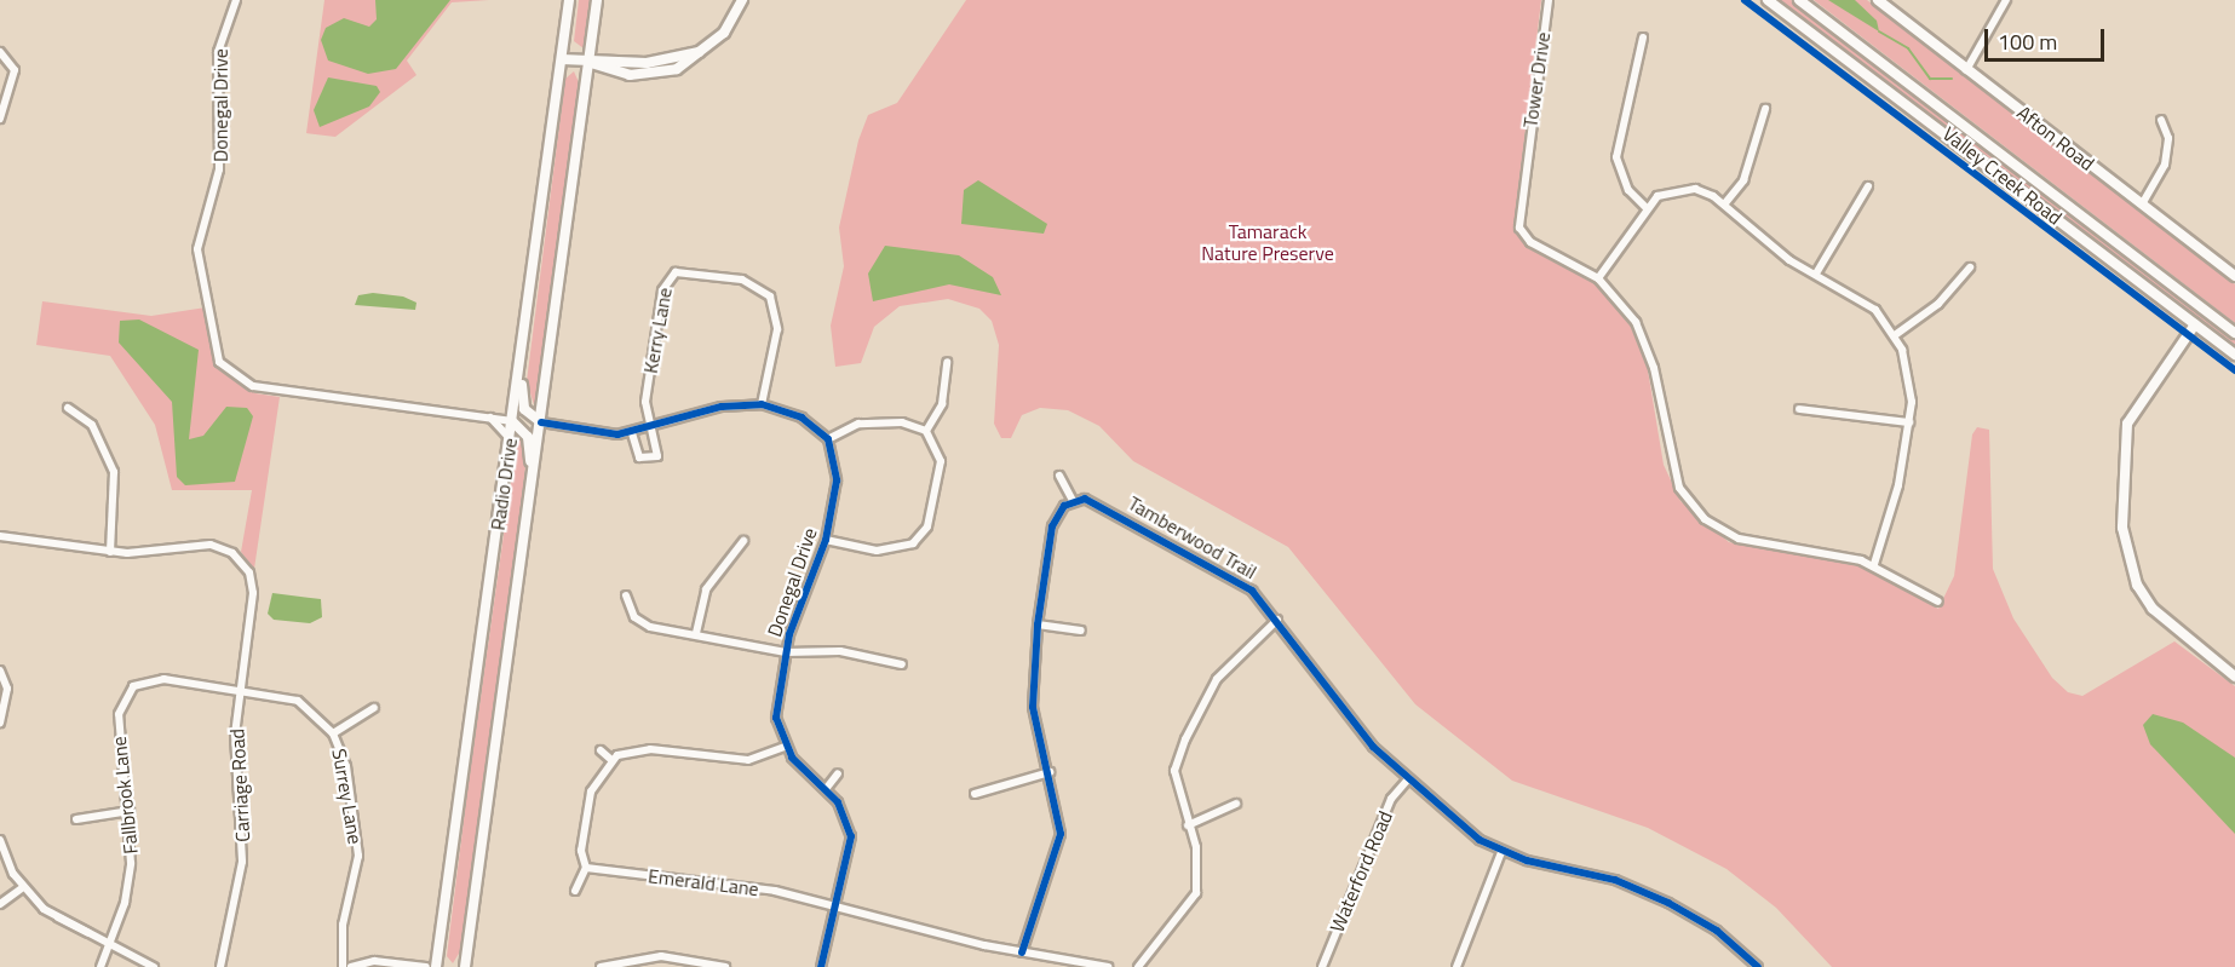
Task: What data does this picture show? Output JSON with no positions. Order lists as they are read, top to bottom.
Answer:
{
  "streets": {
    "main road": ["Valley Creek Road", "Radio Drive"],
    "street": [
      "Tower Drive",
      "Donegal Drive",
      "Afton Road",
      "Kerry Lane",
      "Tamberwood Trail",
      "Carriage Road",
      "Fallbrook Lane",
      "Surrey Lane",
      "Waterford Road",
      "Emerald Lane"
    ]
  },
  "crossings": [
    ["Donegal Drive", "Radio Drive"],
    ["Tamberwood Trail", "Waterford Road"],
    ["Carriage Road", "Fallbrook Lane"],
    ["Carriage Road", "Surrey Lane"],
    ["Fallbrook Lane", "Surrey Lane"]
  ],
  "parks": ["Tamarack Nature Preserve"],
  "scale_bar": "100 m"
}
